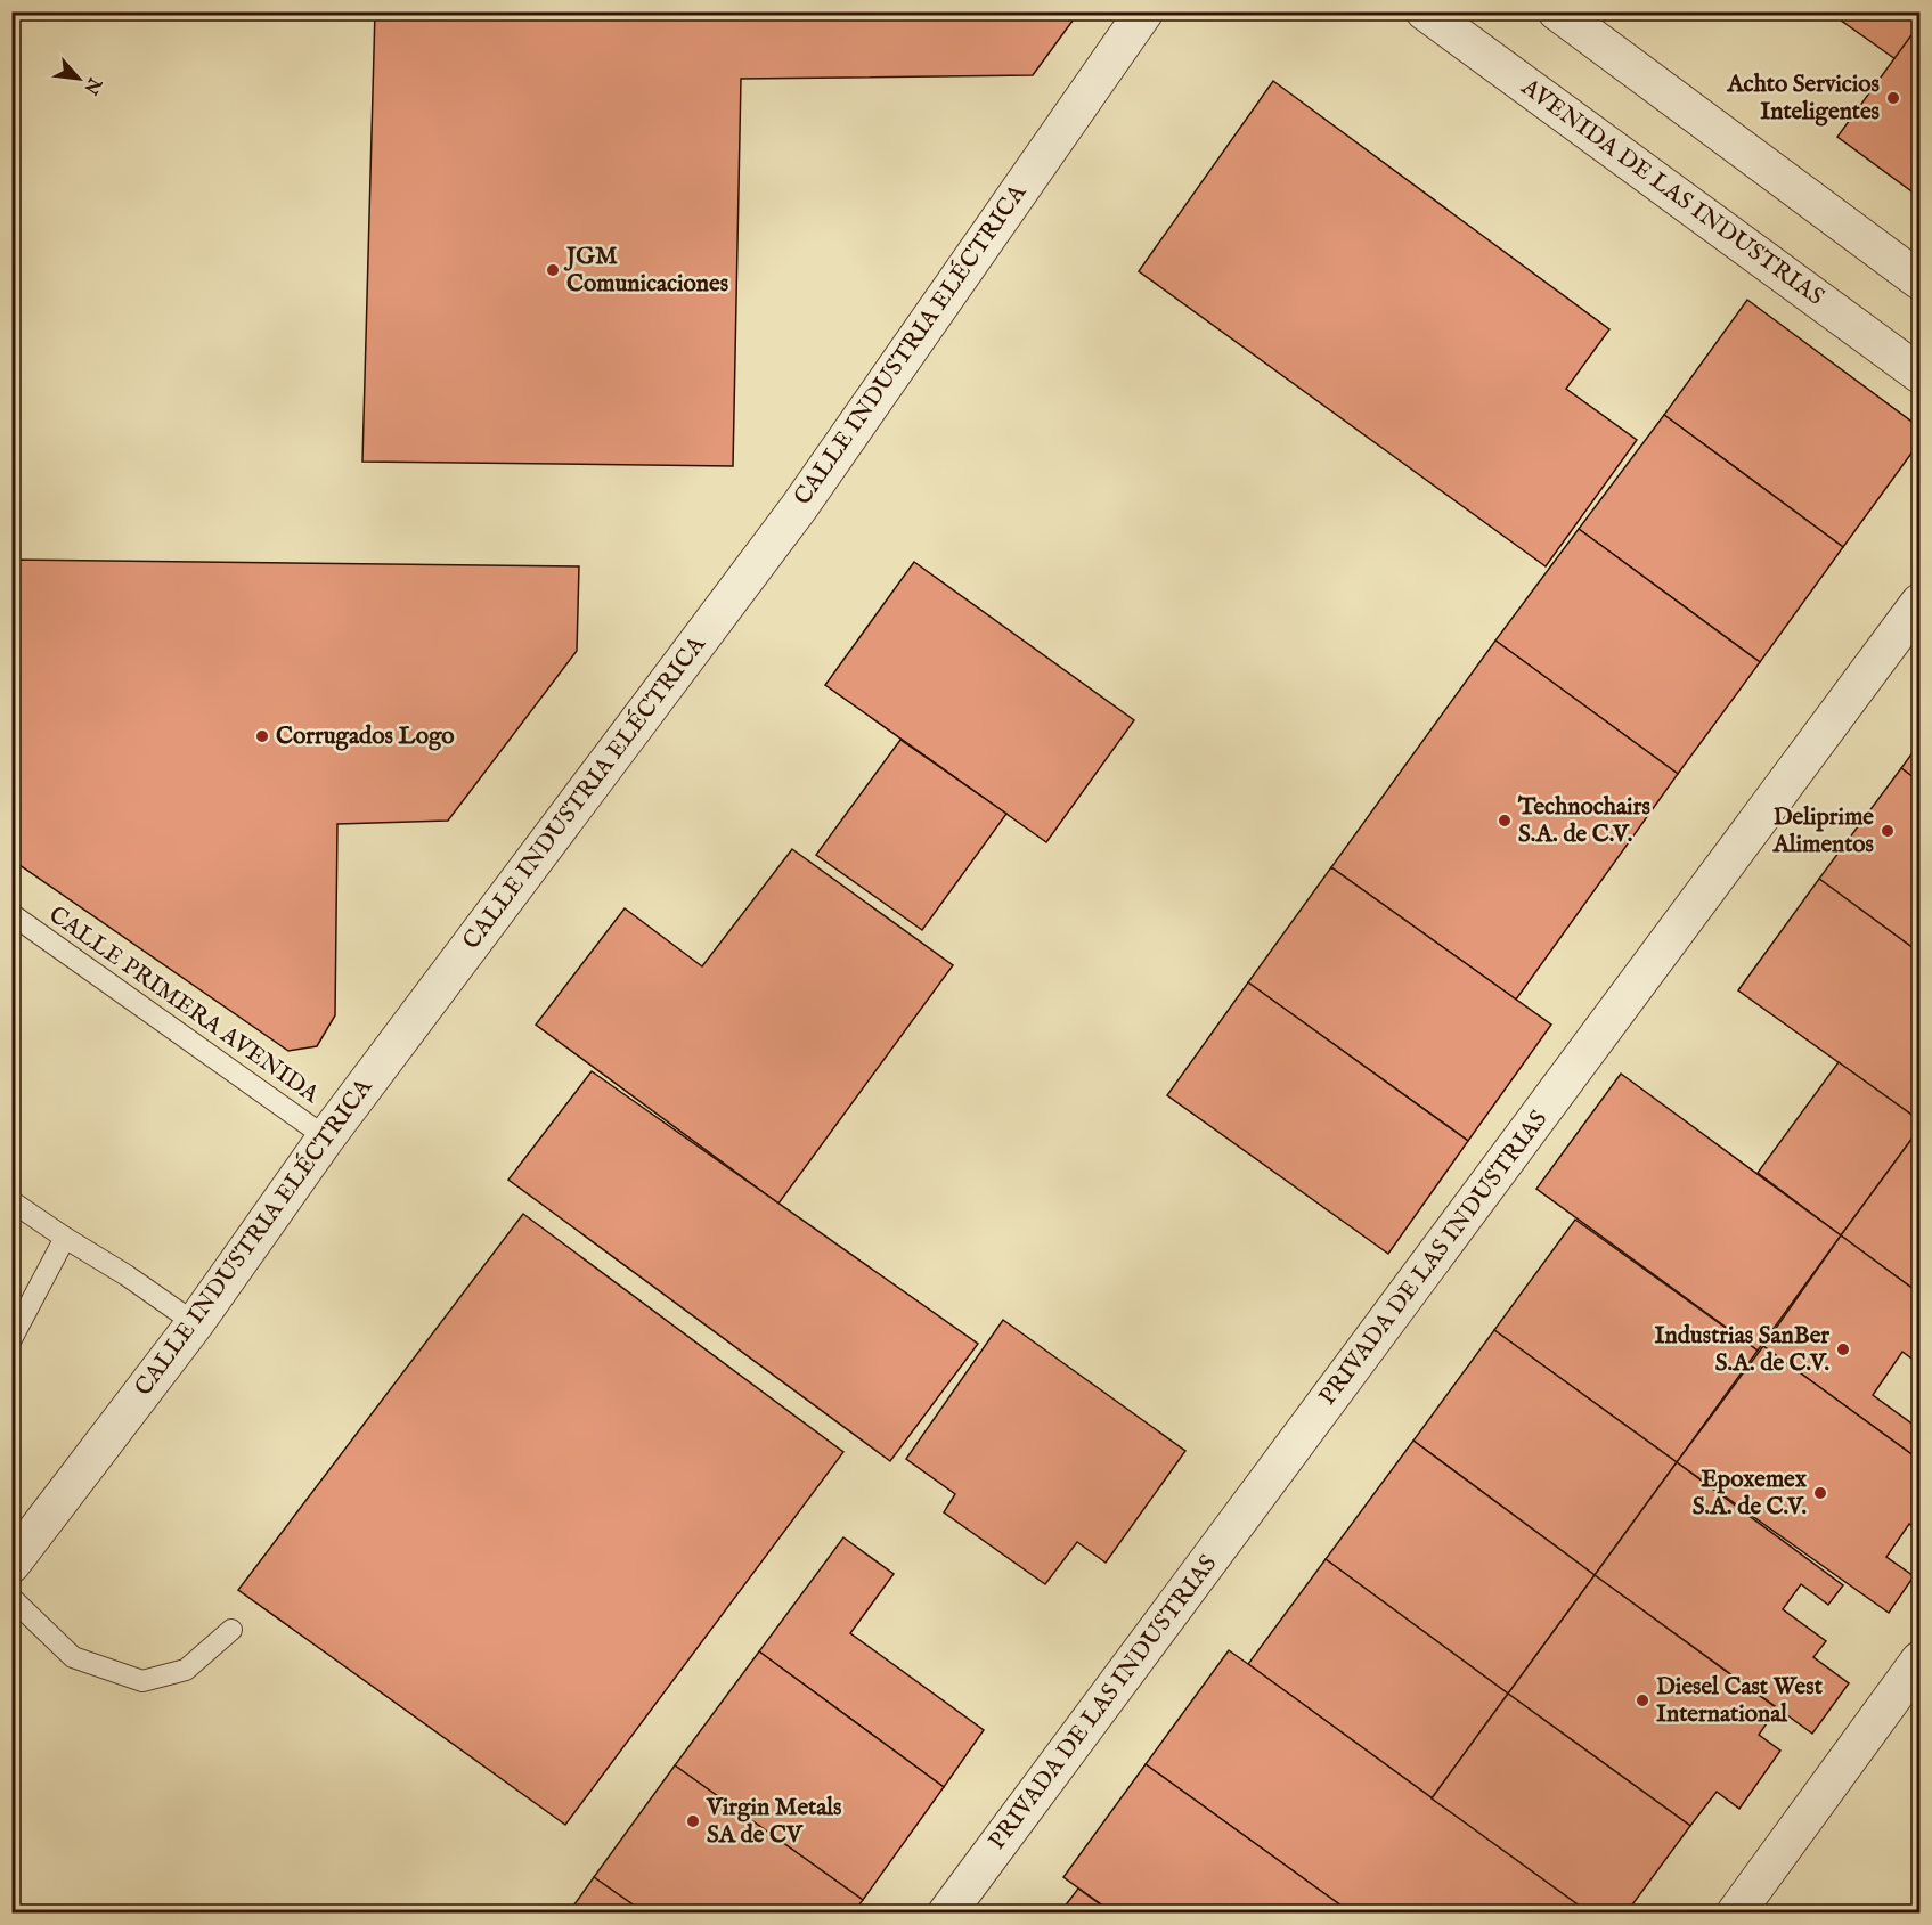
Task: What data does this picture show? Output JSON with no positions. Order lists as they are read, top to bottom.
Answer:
{
  "streets": {
    "street": ["AVENIDA DE LAS INDUSTRIAS", "CALLE INDUSTRIA ELÉCTRICA", "PRIVADA DE LAS INDUSTRIAS"],
    "lane": ["CALLE PRIMERA AVENIDA"]
  },
  "crossings": [
    ["CALLE INDUSTRIA ELÉCTRICA", "CALLE PRIMERA AVENIDA"]
  ],
  "places": [
    "Achto Servicios Inteligentes",
    "JGM Comunicaciones",
    "Corrugados Logo",
    "Technochairs S.A. de C.V.",
    "Deliprime Alimentos",
    "Industrias SanBer S.A. de C.V.",
    "Epoxemex S.A. de C.V.",
    "Diesel Cast West International",
    "Virgin Metals SA de CV"
  ],
  "north": "bottom right"
}
